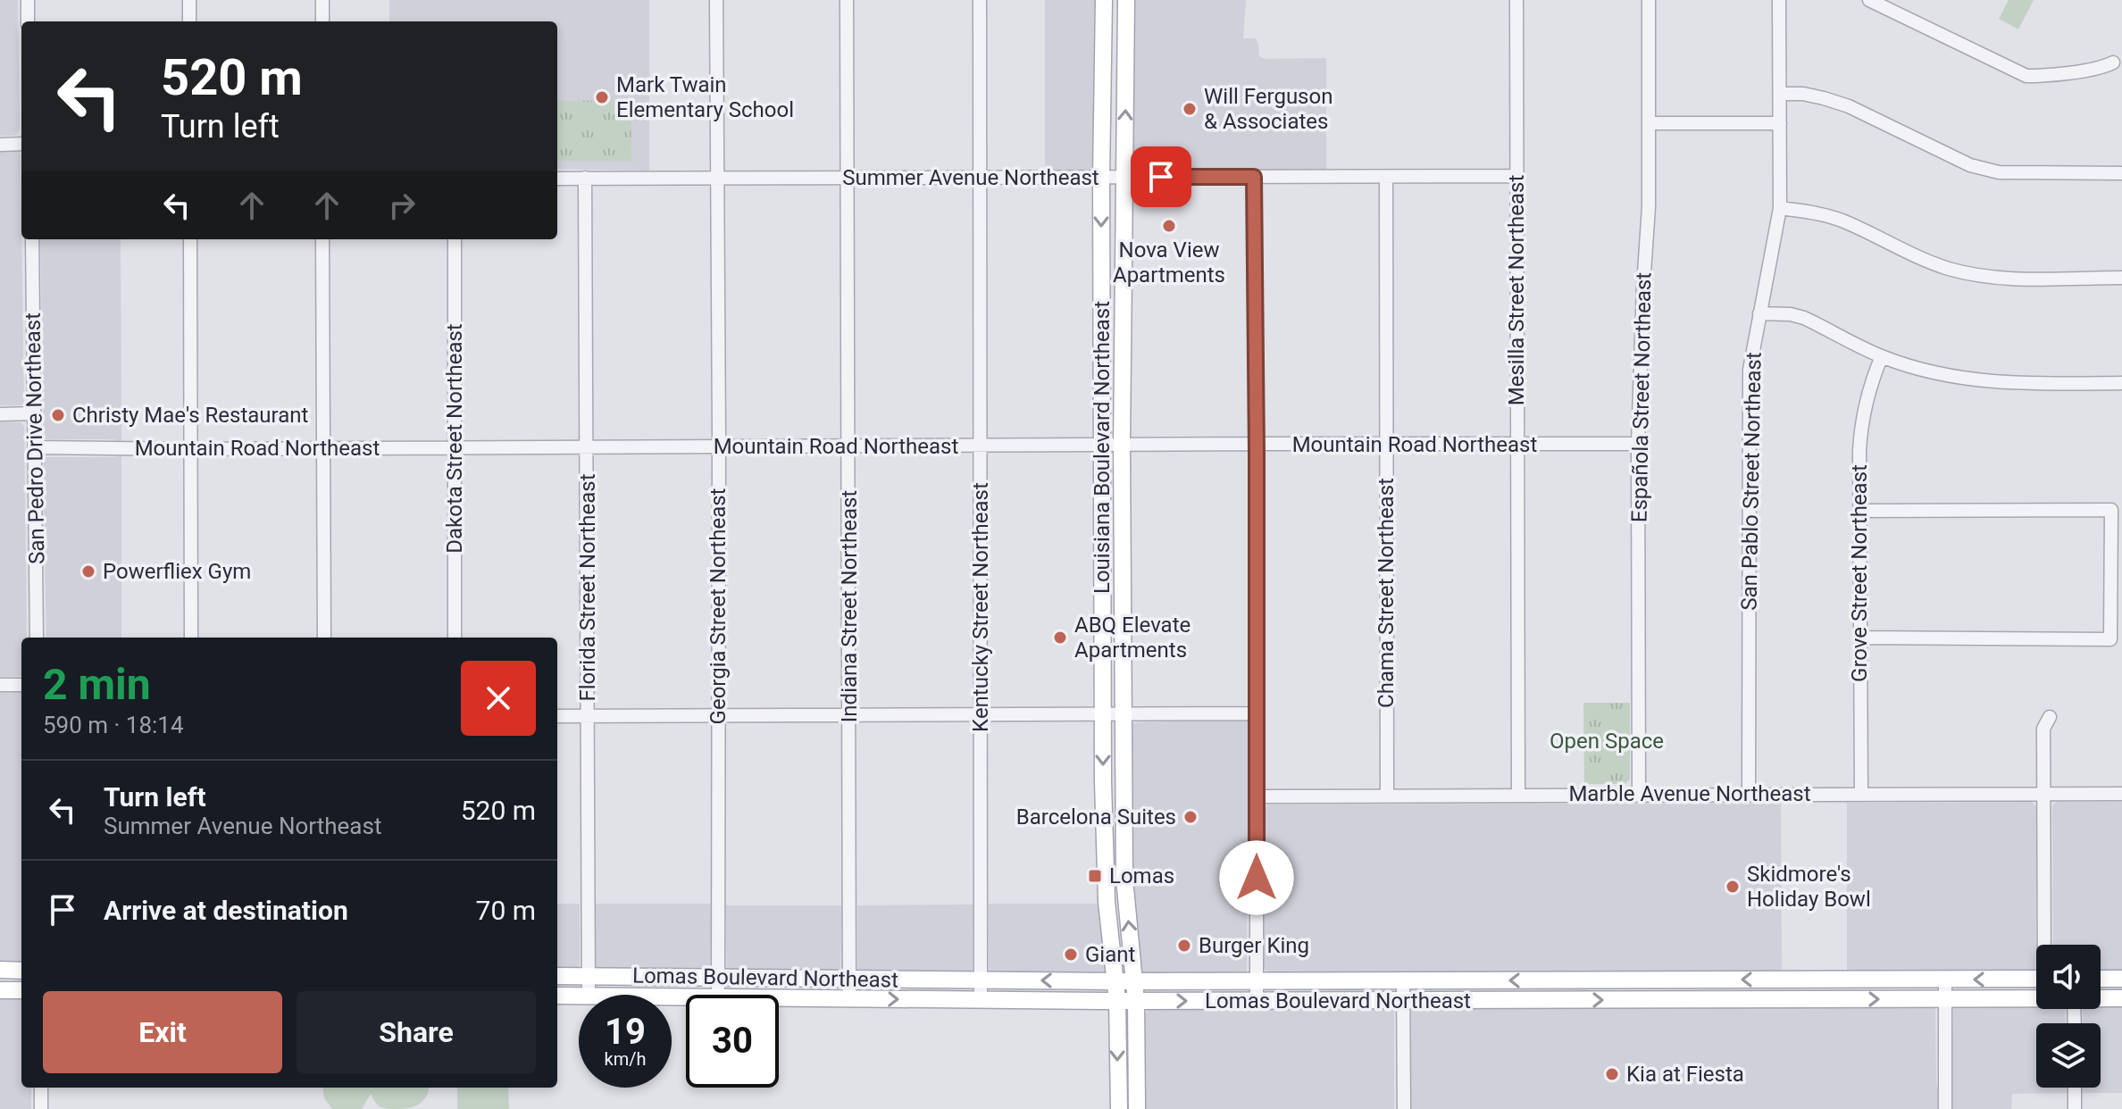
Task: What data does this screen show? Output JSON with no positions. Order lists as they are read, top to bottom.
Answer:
{
  "streets": {
    "main road": ["Louisiana Boulevard Northeast", "Lomas Boulevard Northeast"],
    "street": [
      "Summer Avenue Northeast",
      "Mesilla Street Northeast",
      "Española Street Northeast",
      "San Pedro Drive Northeast",
      "Dakota Street Northeast",
      "Mountain Road Northeast",
      "San Pablo Street Northeast",
      "Grove Street Northeast",
      "Florida Street Northeast",
      "Chama Street Northeast",
      "Georgia Street Northeast",
      "Indiana Street Northeast",
      "Kentucky Street Northeast",
      "Marble Avenue Northeast"
    ]
  },
  "crossings": [
    ["Summer Avenue Northeast", "Mesilla Street Northeast"],
    ["Summer Avenue Northeast", "Louisiana Boulevard Northeast"],
    ["Summer Avenue Northeast", "Florida Street Northeast"],
    ["Summer Avenue Northeast", "Chama Street Northeast"],
    ["Summer Avenue Northeast", "Georgia Street Northeast"],
    ["Summer Avenue Northeast", "Indiana Street Northeast"],
    ["Summer Avenue Northeast", "Kentucky Street Northeast"],
    ["Mesilla Street Northeast", "Mountain Road Northeast"],
    ["Mesilla Street Northeast", "Marble Avenue Northeast"],
    ["Española Street Northeast", "Mountain Road Northeast"],
    ["Española Street Northeast", "Marble Avenue Northeast"],
    ["San Pedro Drive Northeast", "Mountain Road Northeast"],
    ["Dakota Street Northeast", "Mountain Road Northeast"],
    ["Mountain Road Northeast", "Louisiana Boulevard Northeast"],
    ["Mountain Road Northeast", "Florida Street Northeast"],
    ["Mountain Road Northeast", "Chama Street Northeast"],
    ["Mountain Road Northeast", "Georgia Street Northeast"],
    ["Mountain Road Northeast", "Indiana Street Northeast"],
    ["Mountain Road Northeast", "Kentucky Street Northeast"],
    ["Louisiana Boulevard Northeast", "Lomas Boulevard Northeast"],
    ["San Pablo Street Northeast", "Marble Avenue Northeast"],
    ["Grove Street Northeast", "Marble Avenue Northeast"],
    ["Florida Street Northeast", "Lomas Boulevard Northeast"],
    ["Chama Street Northeast", "Marble Avenue Northeast"],
    ["Georgia Street Northeast", "Lomas Boulevard Northeast"],
    ["Indiana Street Northeast", "Lomas Boulevard Northeast"],
    ["Kentucky Street Northeast", "Lomas Boulevard Northeast"]
  ],
  "parks": ["Open Space"],
  "places": {
    "other": [
      "Mark Twain Elementary School",
      "Will Ferguson & Associates",
      "Nova View Apartments",
      "Christy Mae's Restaurant",
      "Powerfliex Gym",
      "ABQ Elevate Apartments",
      "Barcelona Suites",
      "Skidmore's Holiday Bowl",
      "Burger King",
      "Giant",
      "Kia at Fiesta"
    ],
    "transit": ["Lomas"]
  },
  "page": {
    "turn": ["520 m", "Turn left"],
    "heading": ["2 min", "590 m · 18:14"],
    "list": [
      {
        "name": "Turn left",
        "note": "Summer Avenue Northeast",
        "value": "520 m"
      },
      {
        "name": "Arrive at destination",
        "value": "70 m"
      }
    ],
    "buttons": ["Exit", "Share"],
    "speed": "19 km/h",
    "limit": "30"
  }
}
